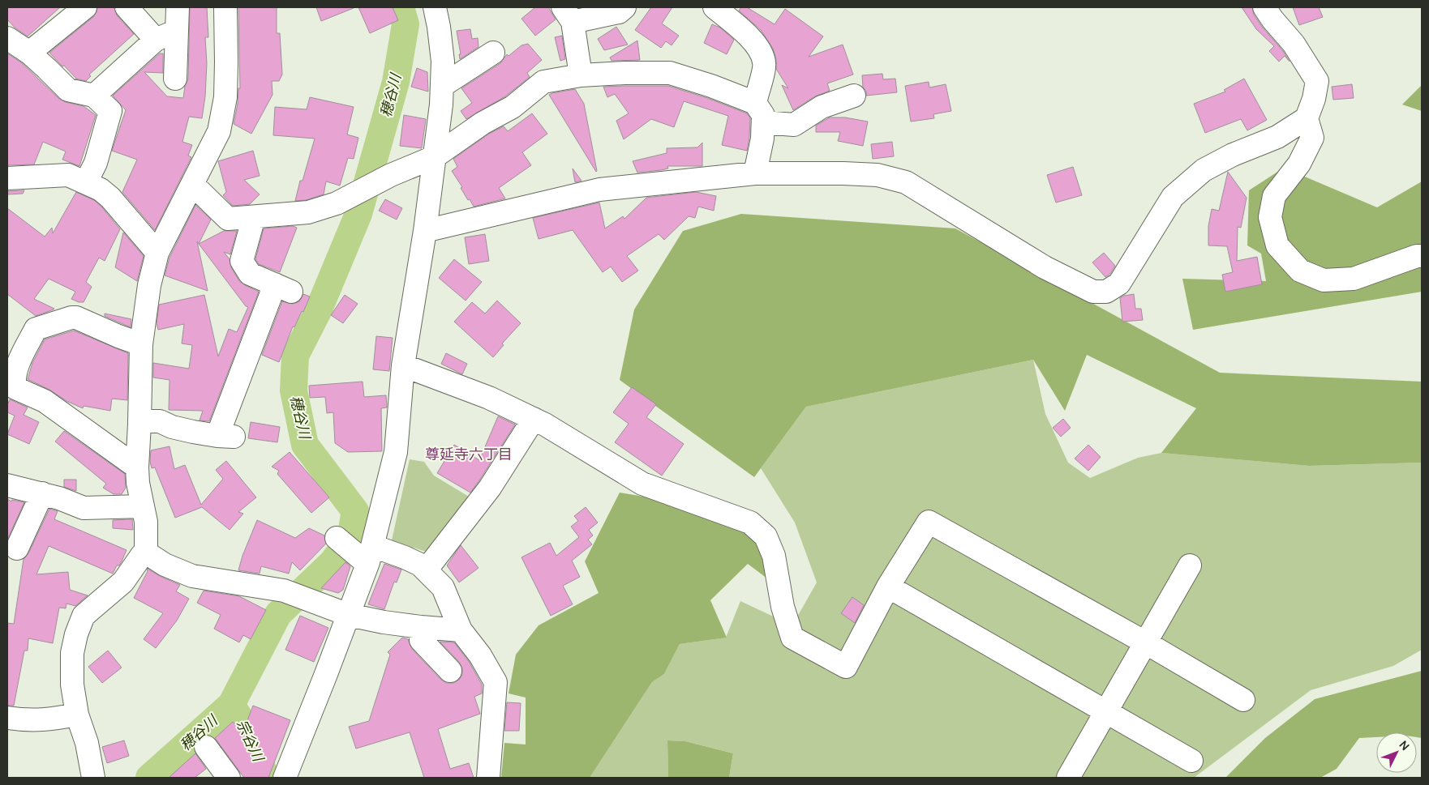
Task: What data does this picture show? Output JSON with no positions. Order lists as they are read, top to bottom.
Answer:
{
  "districts": ["尊延寺六丁目"],
  "water": ["穂谷川", "宗谷川"],
  "north": "top right"
}
